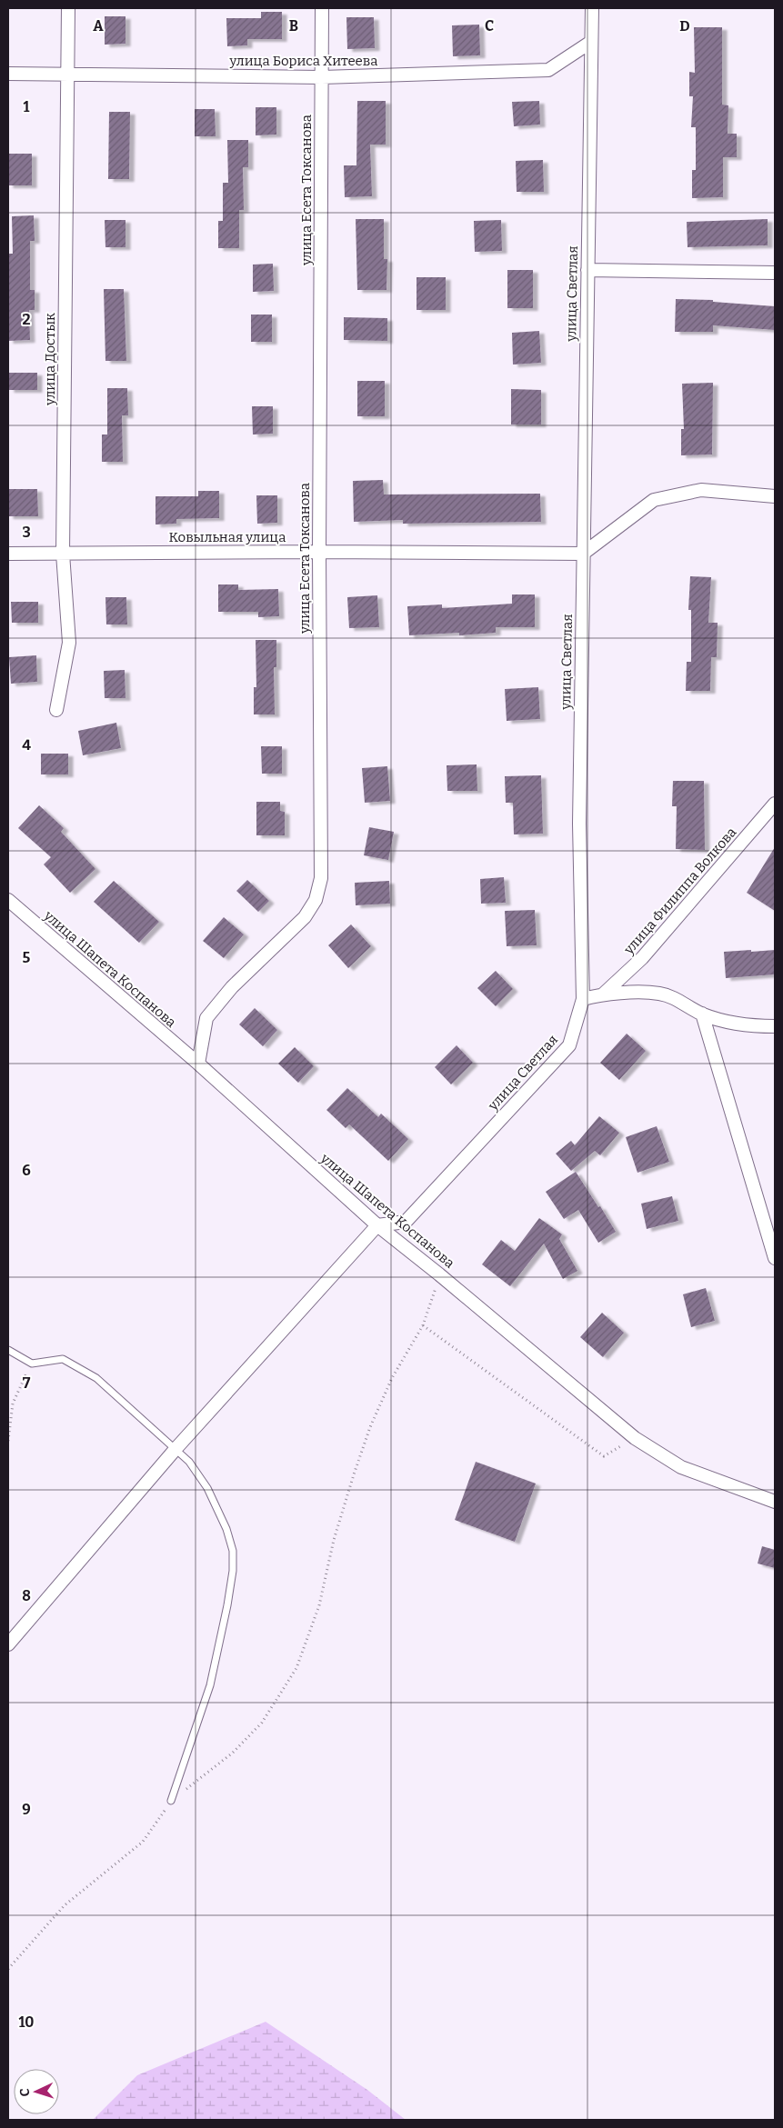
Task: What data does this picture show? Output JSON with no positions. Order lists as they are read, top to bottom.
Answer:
{
  "streets": {
    "street": [
      "улица Бориса Хитеева",
      "улица Есета Токсанова",
      "улица Светлая",
      "улица Достык",
      "Ковыльная улица",
      "улица Филиппа Волкова",
      "улица Шапета Коспанова"
    ]
  },
  "crossings": [
    ["улица Бориса Хитеева", "улица Есета Токсанова"],
    ["улица Бориса Хитеева", "улица Светлая"],
    ["улица Бориса Хитеева", "улица Достык"],
    ["улица Есета Токсанова", "Ковыльная улица"],
    ["улица Есета Токсанова", "улица Шапета Коспанова"],
    ["улица Светлая", "Ковыльная улица"],
    ["улица Светлая", "улица Шапета Коспанова"],
    ["улица Достык", "Ковыльная улица"]
  ],
  "north": "left",
  "grid": {
    "columns": [
      "A",
      "B",
      "C",
      "D"
    ],
    "rows": [
      "1",
      "2",
      "3",
      "4",
      "5",
      "6",
      "7",
      "8",
      "9",
      "10"
    ]
  }
}
